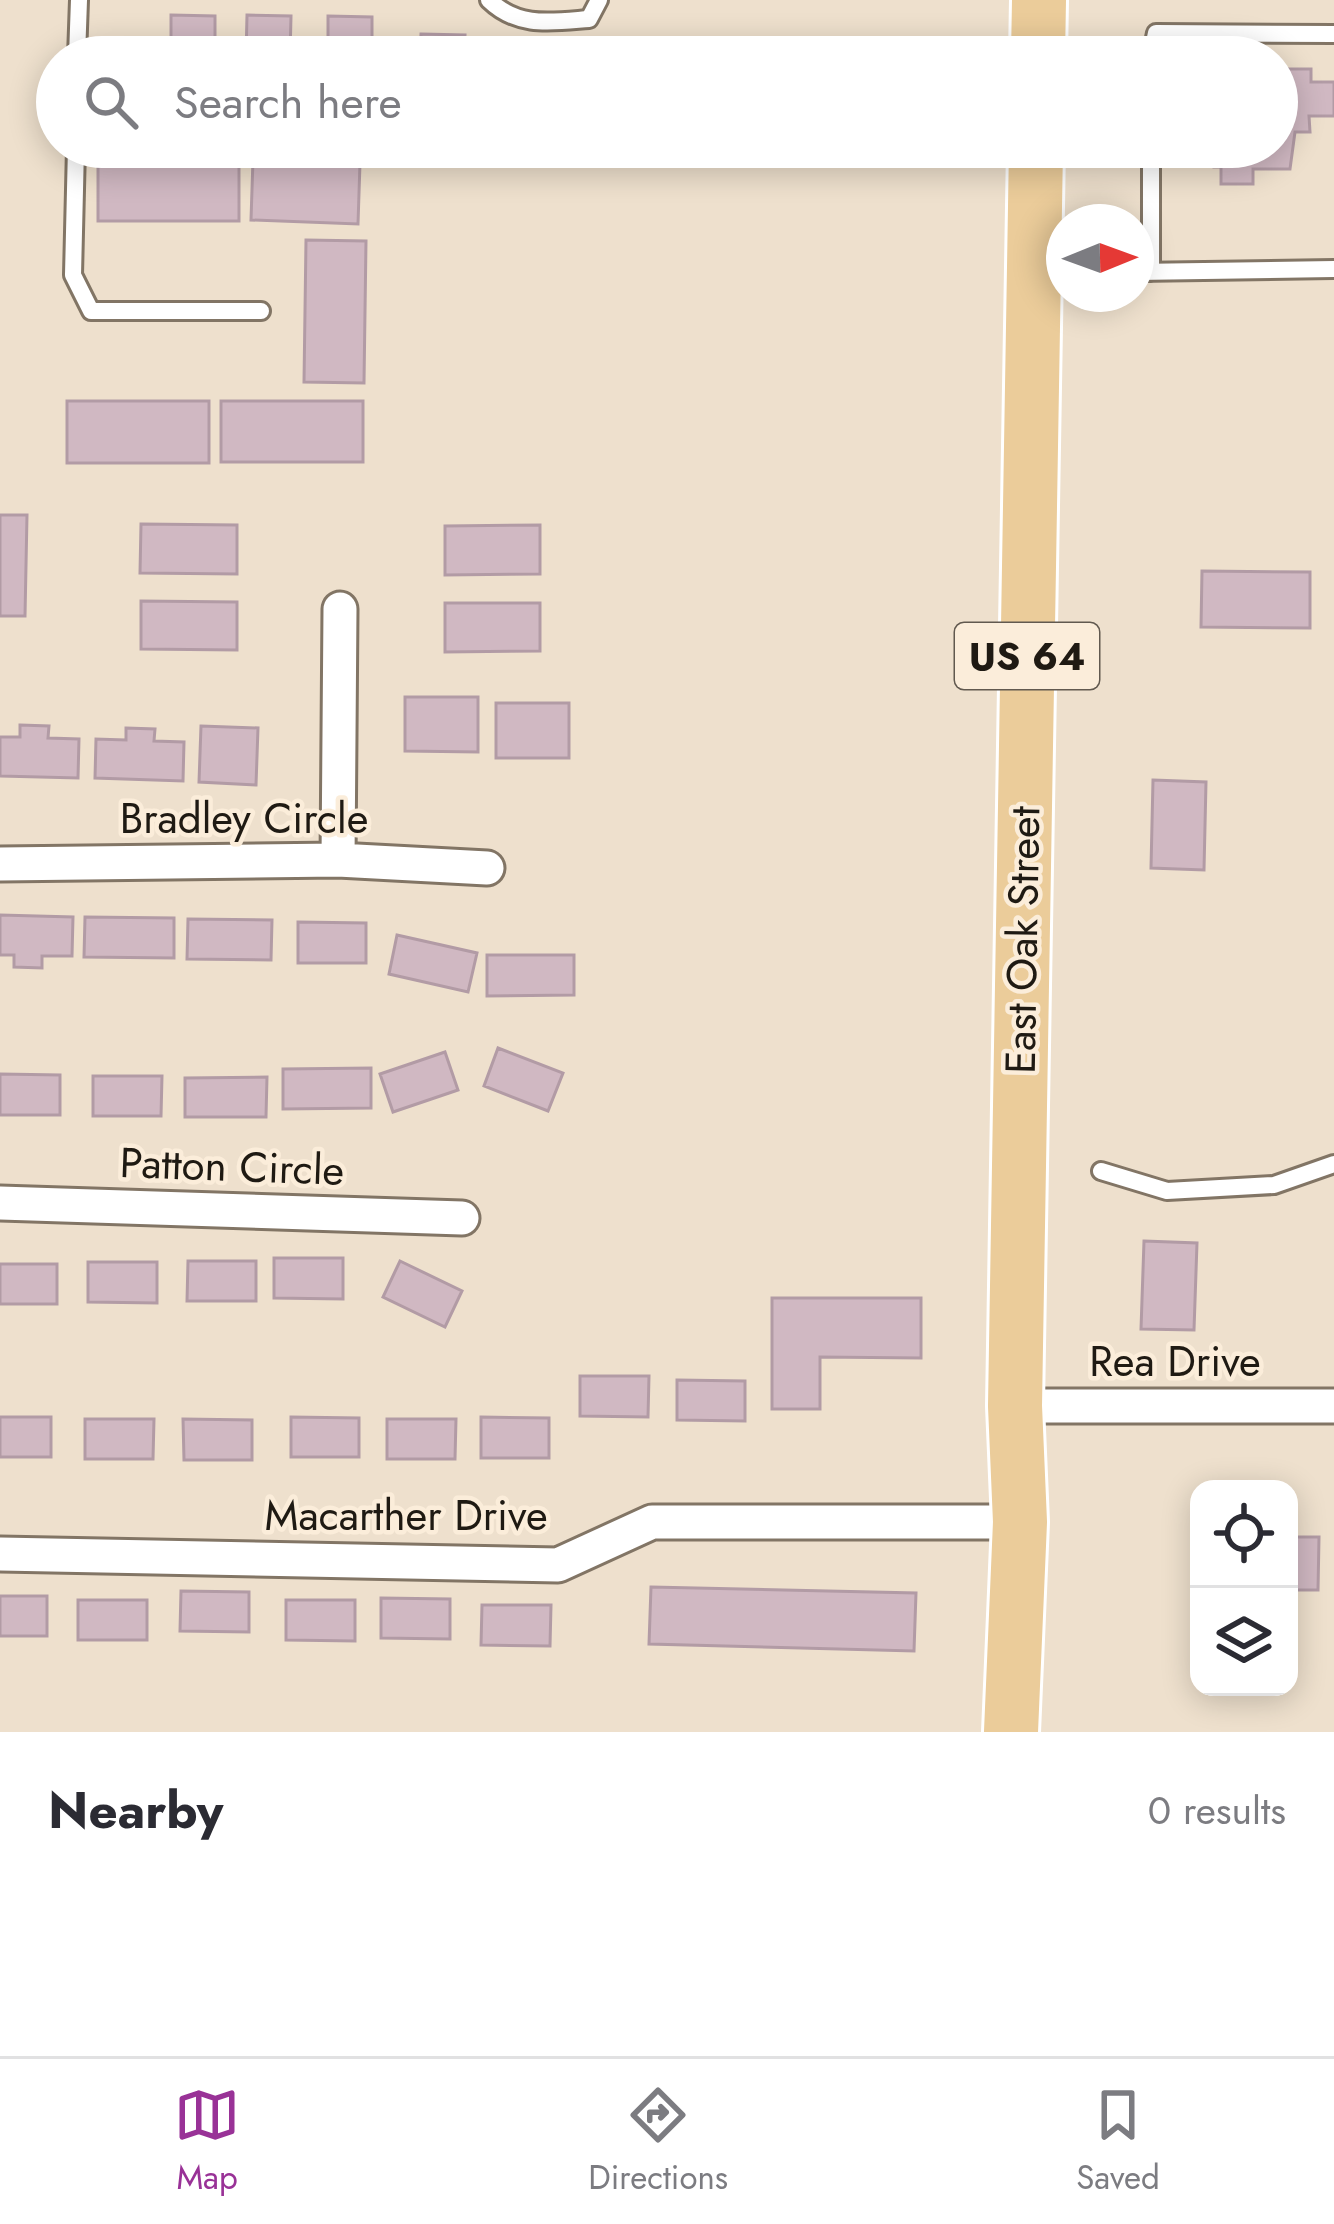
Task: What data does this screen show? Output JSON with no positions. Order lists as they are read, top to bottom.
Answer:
{
  "streets": {
    "highway": ["US 64", "East Oak Street"],
    "street": [
      "Bradley Circle",
      "Patton Circle",
      "Rea Drive",
      "Macarther Drive"
    ]
  },
  "crossings": [
    ["East Oak Street", "Rea Drive"],
    ["East Oak Street", "Macarther Drive"]
  ],
  "north": "right",
  "page": {
    "search": "Search here",
    "heading": ["Nearby", "0 results"],
    "nav": ["Map", "Directions", "Saved"]
  }
}
